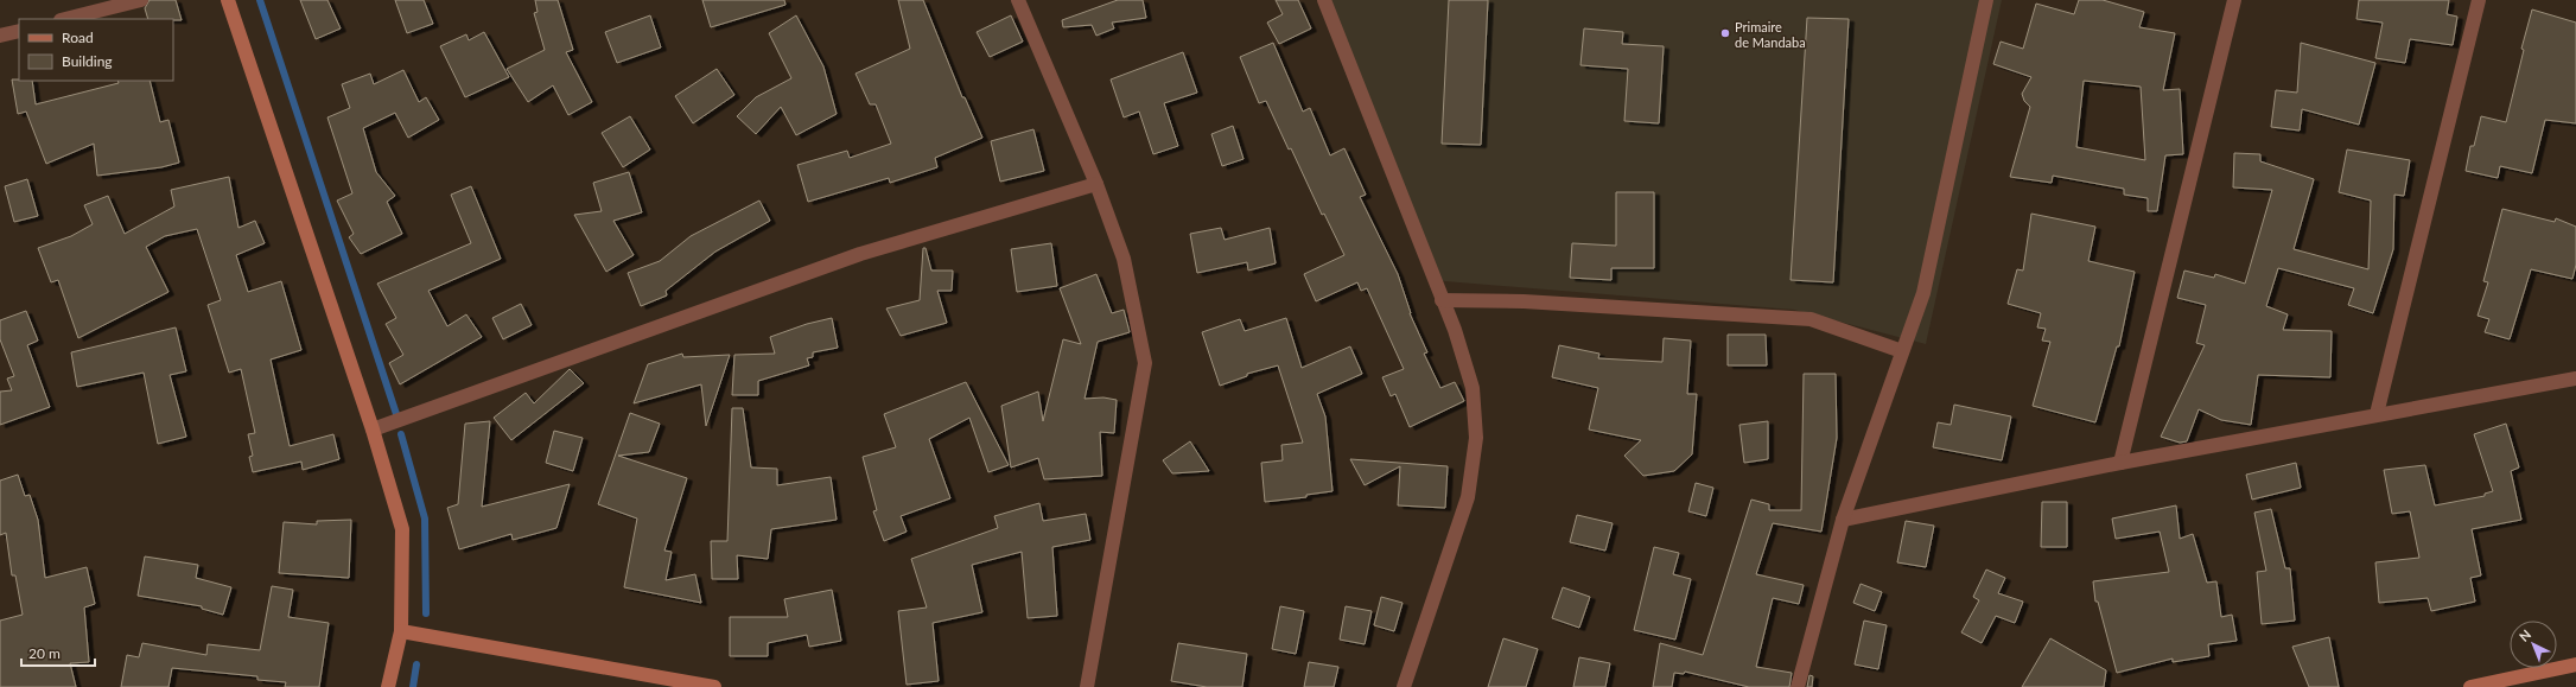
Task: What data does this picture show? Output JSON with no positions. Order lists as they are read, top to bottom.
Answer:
{
  "places": ["Primaire de Mandaba"],
  "legend": ["Road", "Building"],
  "scale_bar": "20 m",
  "north": "top left"
}
